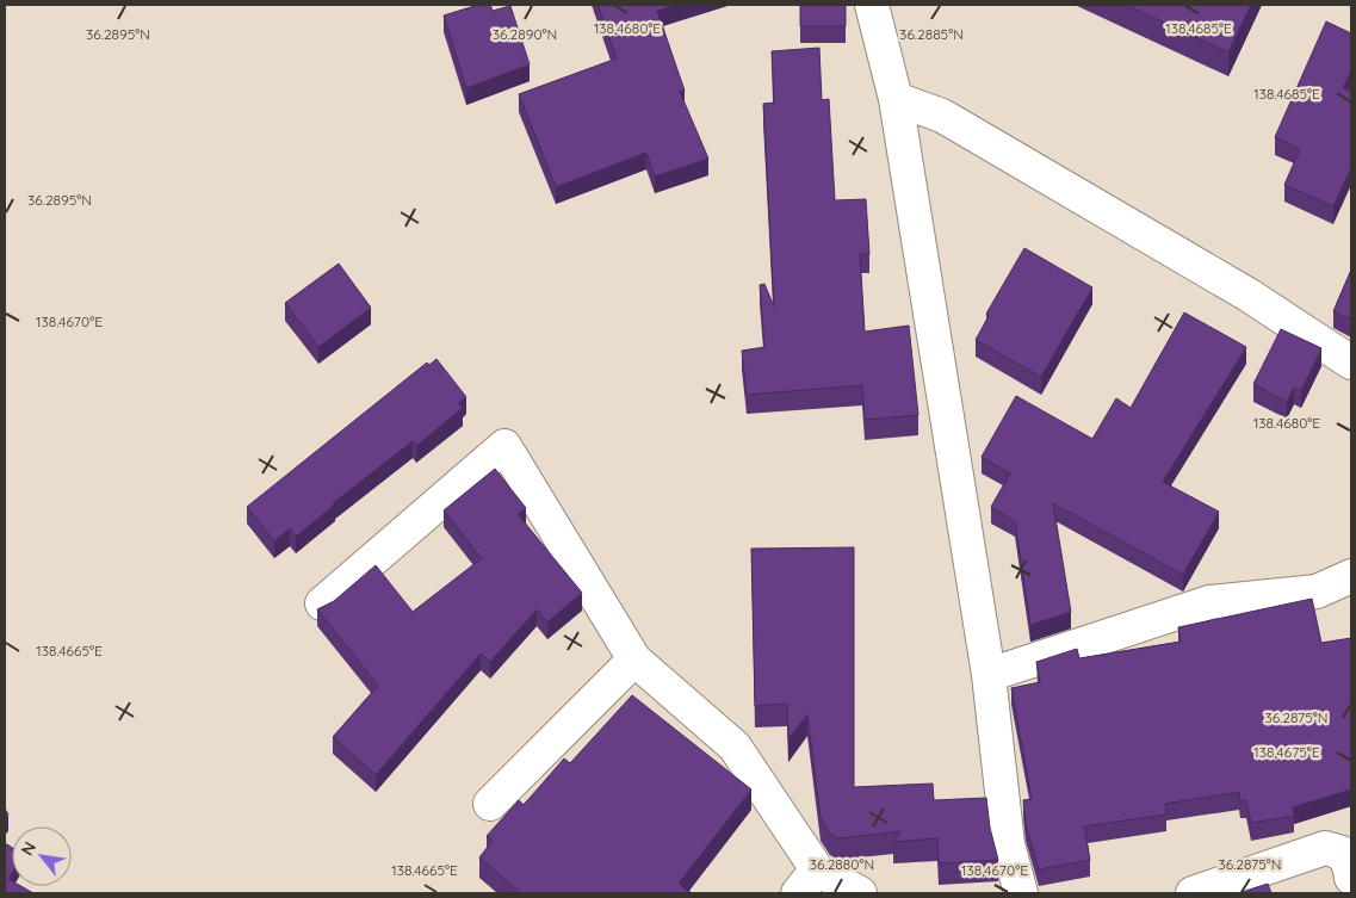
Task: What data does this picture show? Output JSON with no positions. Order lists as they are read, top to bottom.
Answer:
{
  "north": "top left",
  "coordinates": [
    "138.4680°E",
    "138.4685°E",
    "36.2895°N",
    "36.2890°N",
    "36.2885°N",
    "138.4670°E",
    "138.4665°E",
    "36.2875°N",
    "138.4675°E",
    "36.2880°N"
  ]
}
